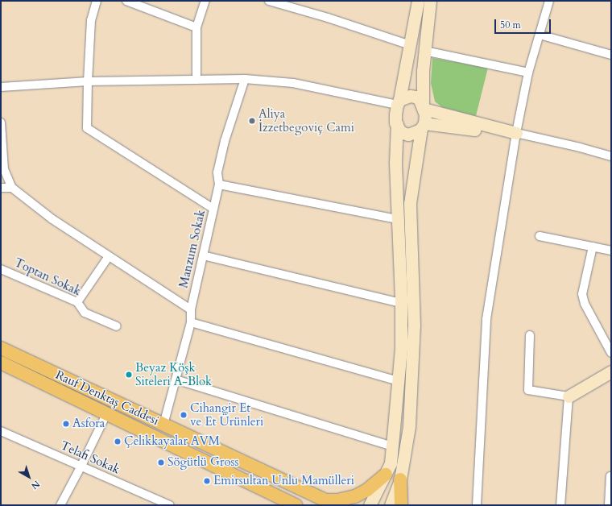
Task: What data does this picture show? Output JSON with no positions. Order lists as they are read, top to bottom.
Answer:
{
  "streets": {
    "main road": ["Rauf Denktaş Caddesi"],
    "street": ["Manzum Sokak", "Toptan Sokak", "Telafi Sokak"]
  },
  "crossings": [
    ["Manzum Sokak", "Rauf Denktaş Caddesi"]
  ],
  "places": [
    "Aliya İzzetbegoviç Cami",
    "Beyaz Köşk Siteleri A-Blok",
    "Cihangir Et ve Et Ürünleri",
    "Asfora",
    "Çelikkayalar AVM",
    "Sögütlü Gross",
    "Emirsultan Unlu Mamülleri"
  ],
  "scale_bar": "50 m",
  "north": "bottom right"
}
